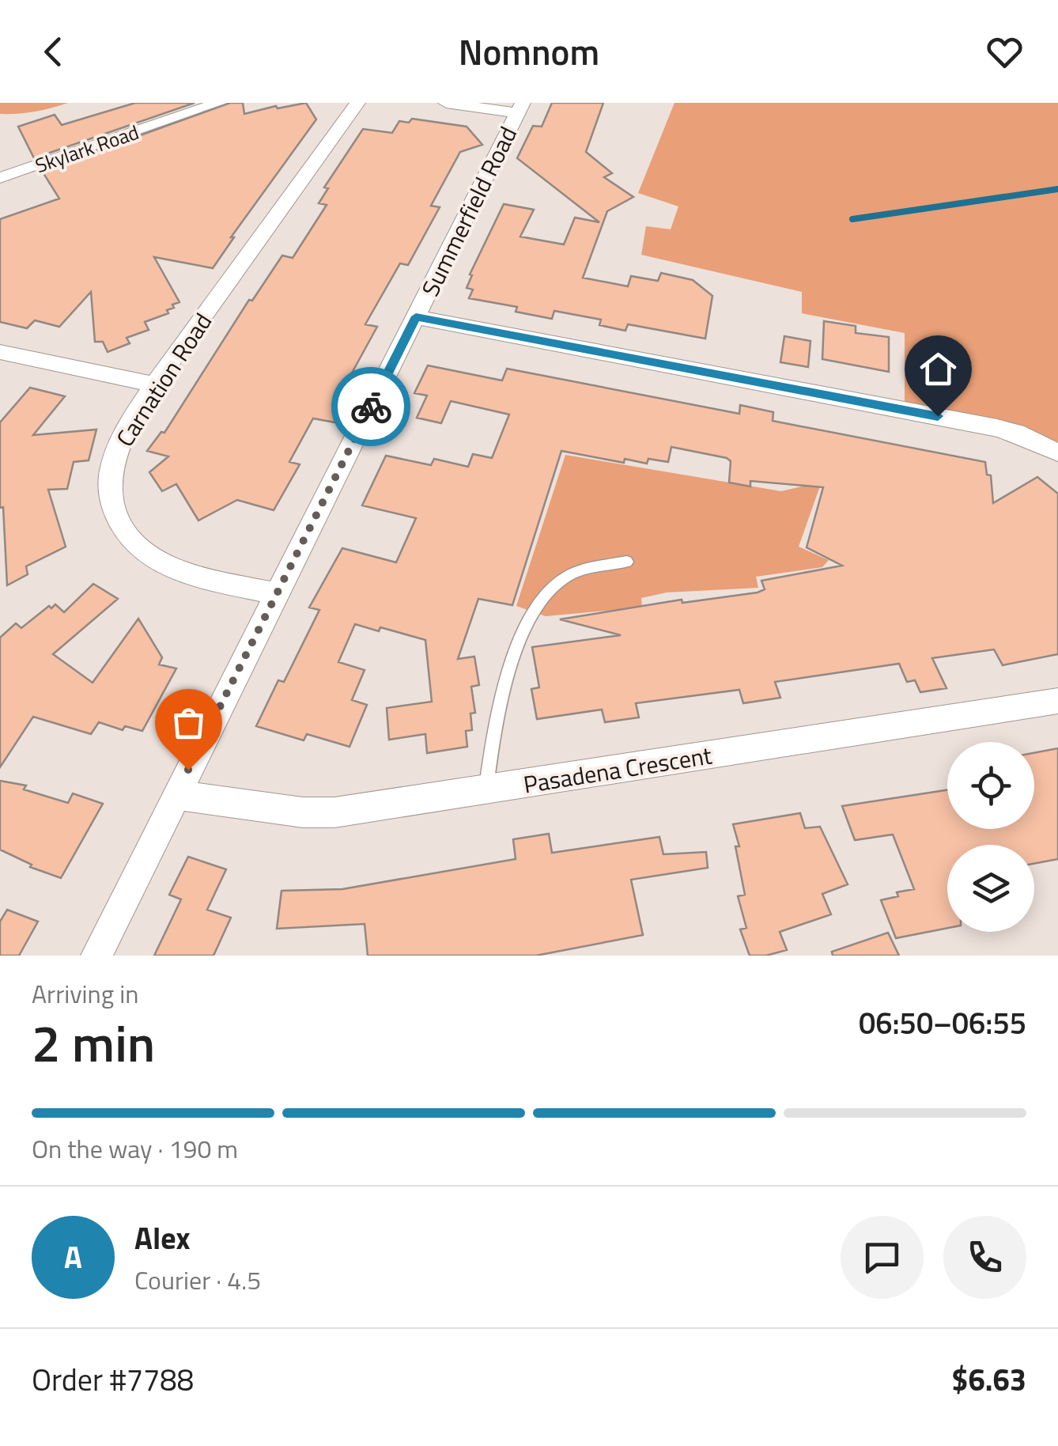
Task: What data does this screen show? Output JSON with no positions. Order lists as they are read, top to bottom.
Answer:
{
  "streets": {
    "street": [
      "Skylark Road",
      "Summerfield Road",
      "Carnation Road",
      "Pasadena Crescent"
    ]
  },
  "crossings": [
    ["Summerfield Road", "Carnation Road"],
    ["Summerfield Road", "Pasadena Crescent"]
  ],
  "page": {
    "header": "Nomnom",
    "heading": ["2 min", "Arriving in", "06:50–06:55"],
    "panel": [
      "Alex",
      "Courier · 4.5",
      "Order #7788",
      "$6.63"
    ],
    "bar": "On the way · 190 m",
    "round": "A"
  }
}
